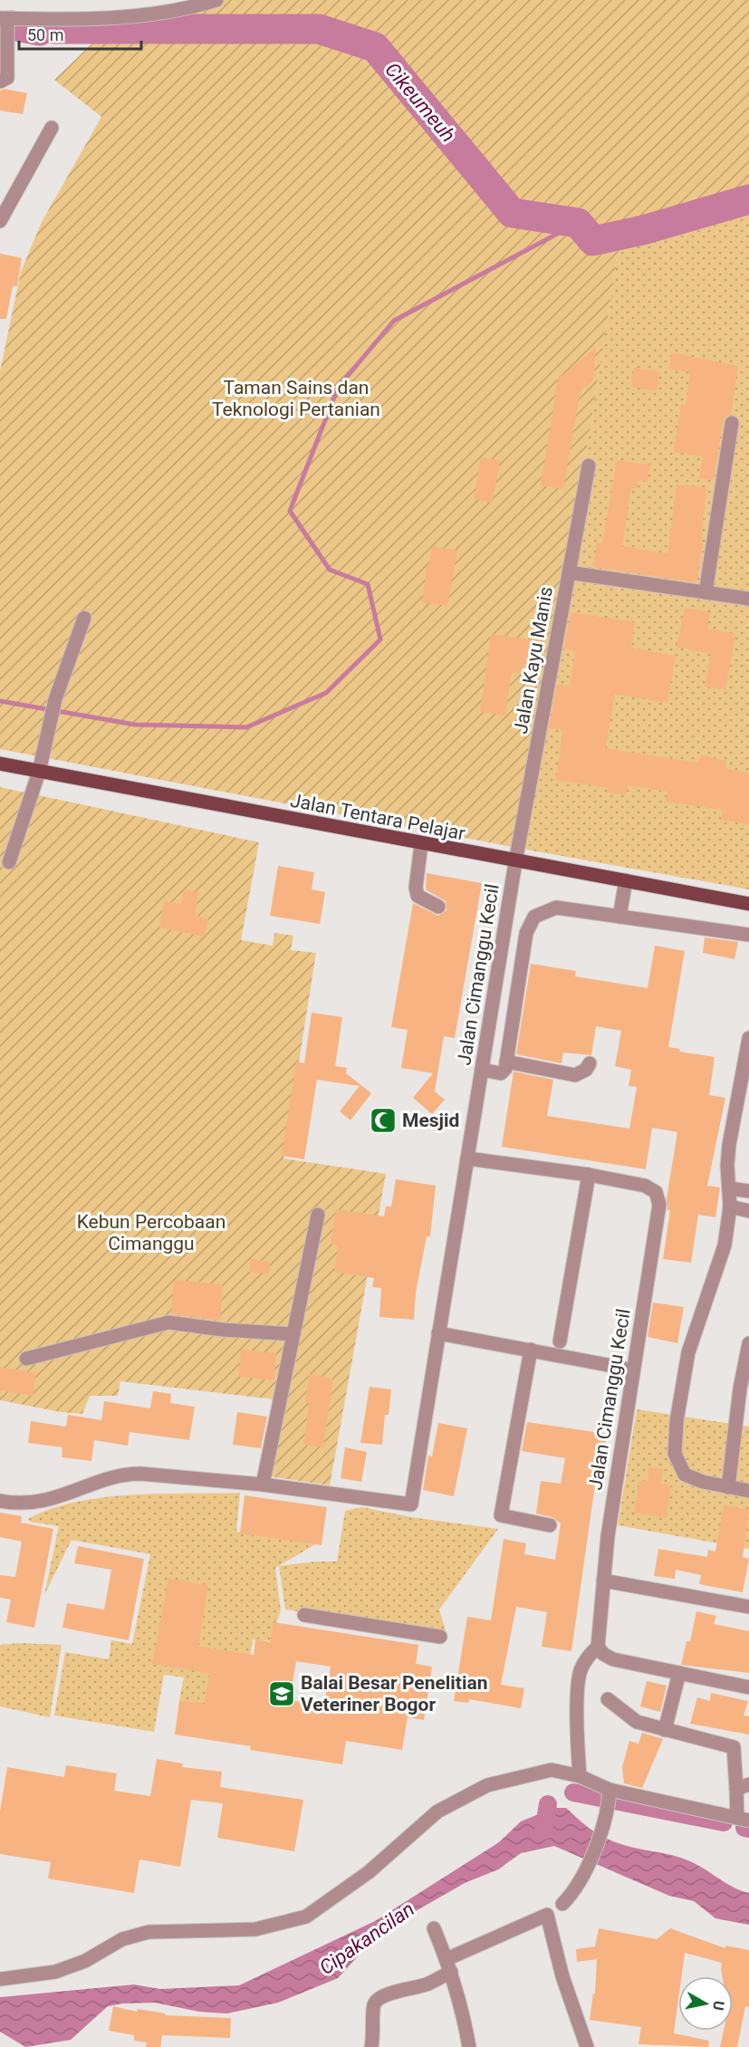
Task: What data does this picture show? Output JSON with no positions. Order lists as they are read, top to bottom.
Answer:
{
  "streets": {
    "main road": ["Jalan Tentara Pelajar"],
    "street": ["Jalan Kayu Manis", "Jalan Cimanggu Kecil"]
  },
  "crossings": [
    ["Jalan Kayu Manis", "Jalan Tentara Pelajar"],
    ["Jalan Kayu Manis", "Jalan Cimanggu Kecil"],
    ["Jalan Tentara Pelajar", "Jalan Cimanggu Kecil"]
  ],
  "water": ["Cikeumeuh", "Cipakancilan"],
  "parks": ["Taman Sains dan Teknologi Pertanian", "Kebun Percobaan Cimanggu"],
  "places": {
    "mosque": ["Mesjid"],
    "school or university": ["Balai Besar Penelitian Veteriner Bogor"]
  },
  "scale_bar": "50 m",
  "north": "right"
}
